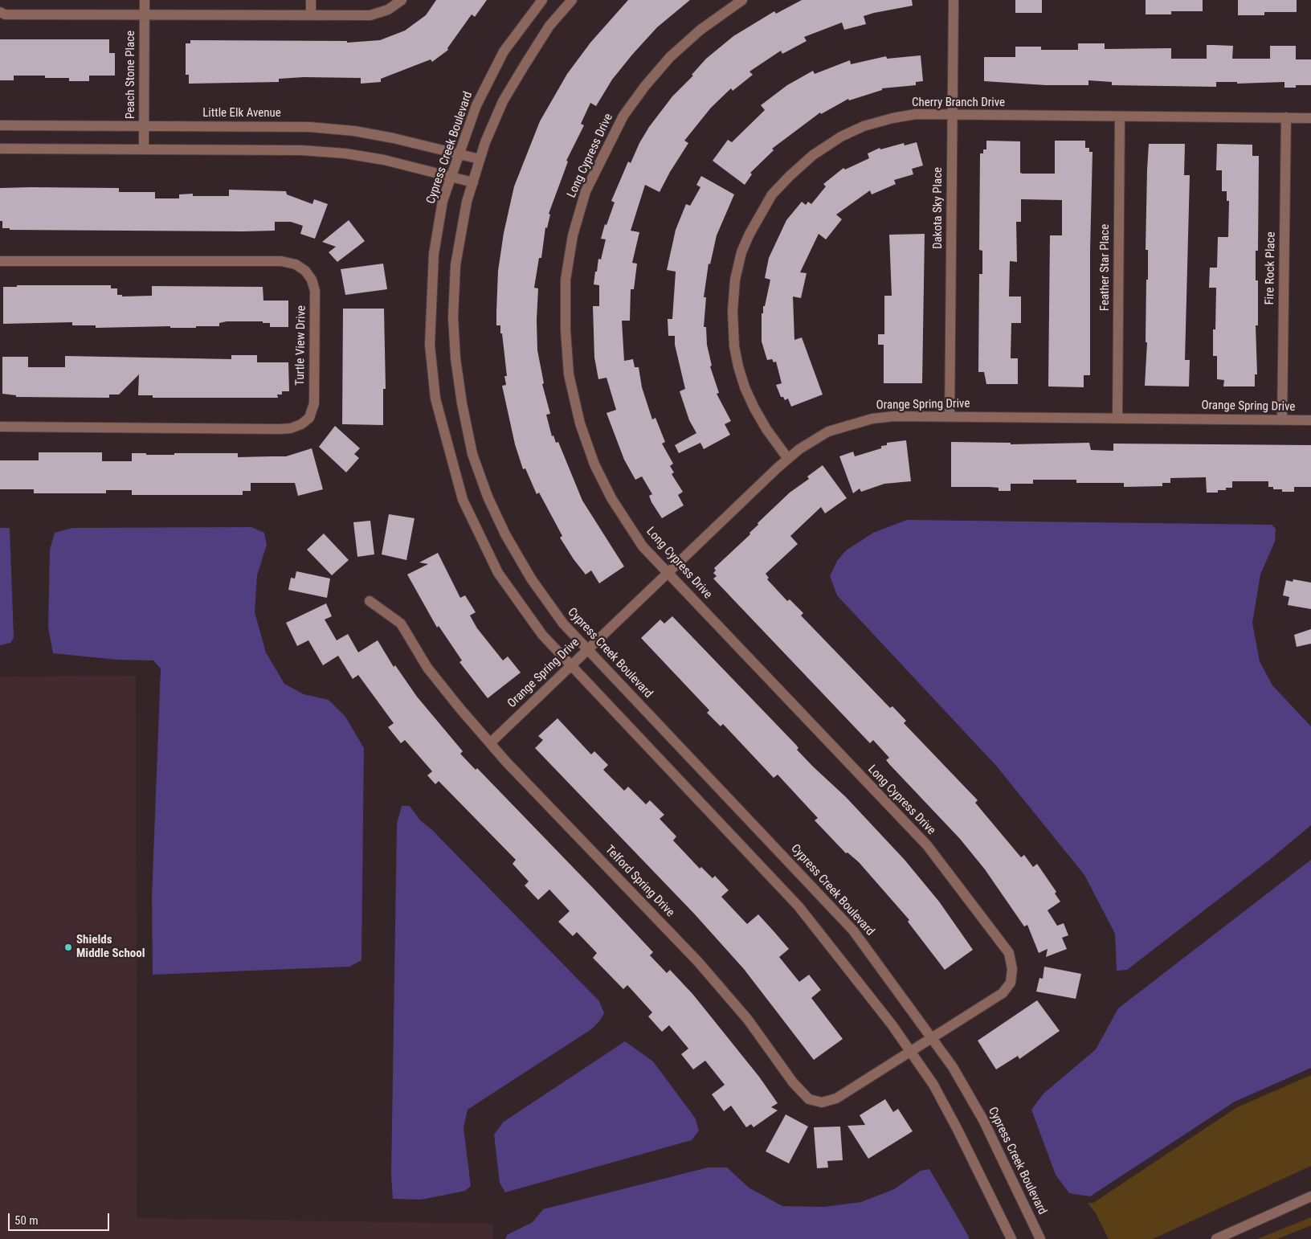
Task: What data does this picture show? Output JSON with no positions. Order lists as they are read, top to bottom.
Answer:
{
  "streets": {
    "street": [
      "Peach Stone Place",
      "Cherry Branch Drive",
      "Little Elk Avenue",
      "Cypress Creek Boulevard",
      "Long Cypress Drive",
      "Dakota Sky Place",
      "Feather Star Place",
      "Fire Rock Place",
      "Turtle View Drive",
      "Orange Spring Drive",
      "Telford Spring Drive"
    ]
  },
  "crossings": [
    ["Peach Stone Place", "Little Elk Avenue"],
    ["Cherry Branch Drive", "Dakota Sky Place"],
    ["Cherry Branch Drive", "Feather Star Place"],
    ["Cherry Branch Drive", "Fire Rock Place"],
    ["Cherry Branch Drive", "Orange Spring Drive"],
    ["Little Elk Avenue", "Cypress Creek Boulevard"],
    ["Cypress Creek Boulevard", "Long Cypress Drive"],
    ["Cypress Creek Boulevard", "Orange Spring Drive"],
    ["Cypress Creek Boulevard", "Telford Spring Drive"],
    ["Long Cypress Drive", "Orange Spring Drive"],
    ["Long Cypress Drive", "Telford Spring Drive"],
    ["Dakota Sky Place", "Orange Spring Drive"],
    ["Feather Star Place", "Orange Spring Drive"],
    ["Fire Rock Place", "Orange Spring Drive"],
    ["Orange Spring Drive", "Telford Spring Drive"]
  ],
  "places": ["Shields Middle School"],
  "scale_bar": "50 m"
}
